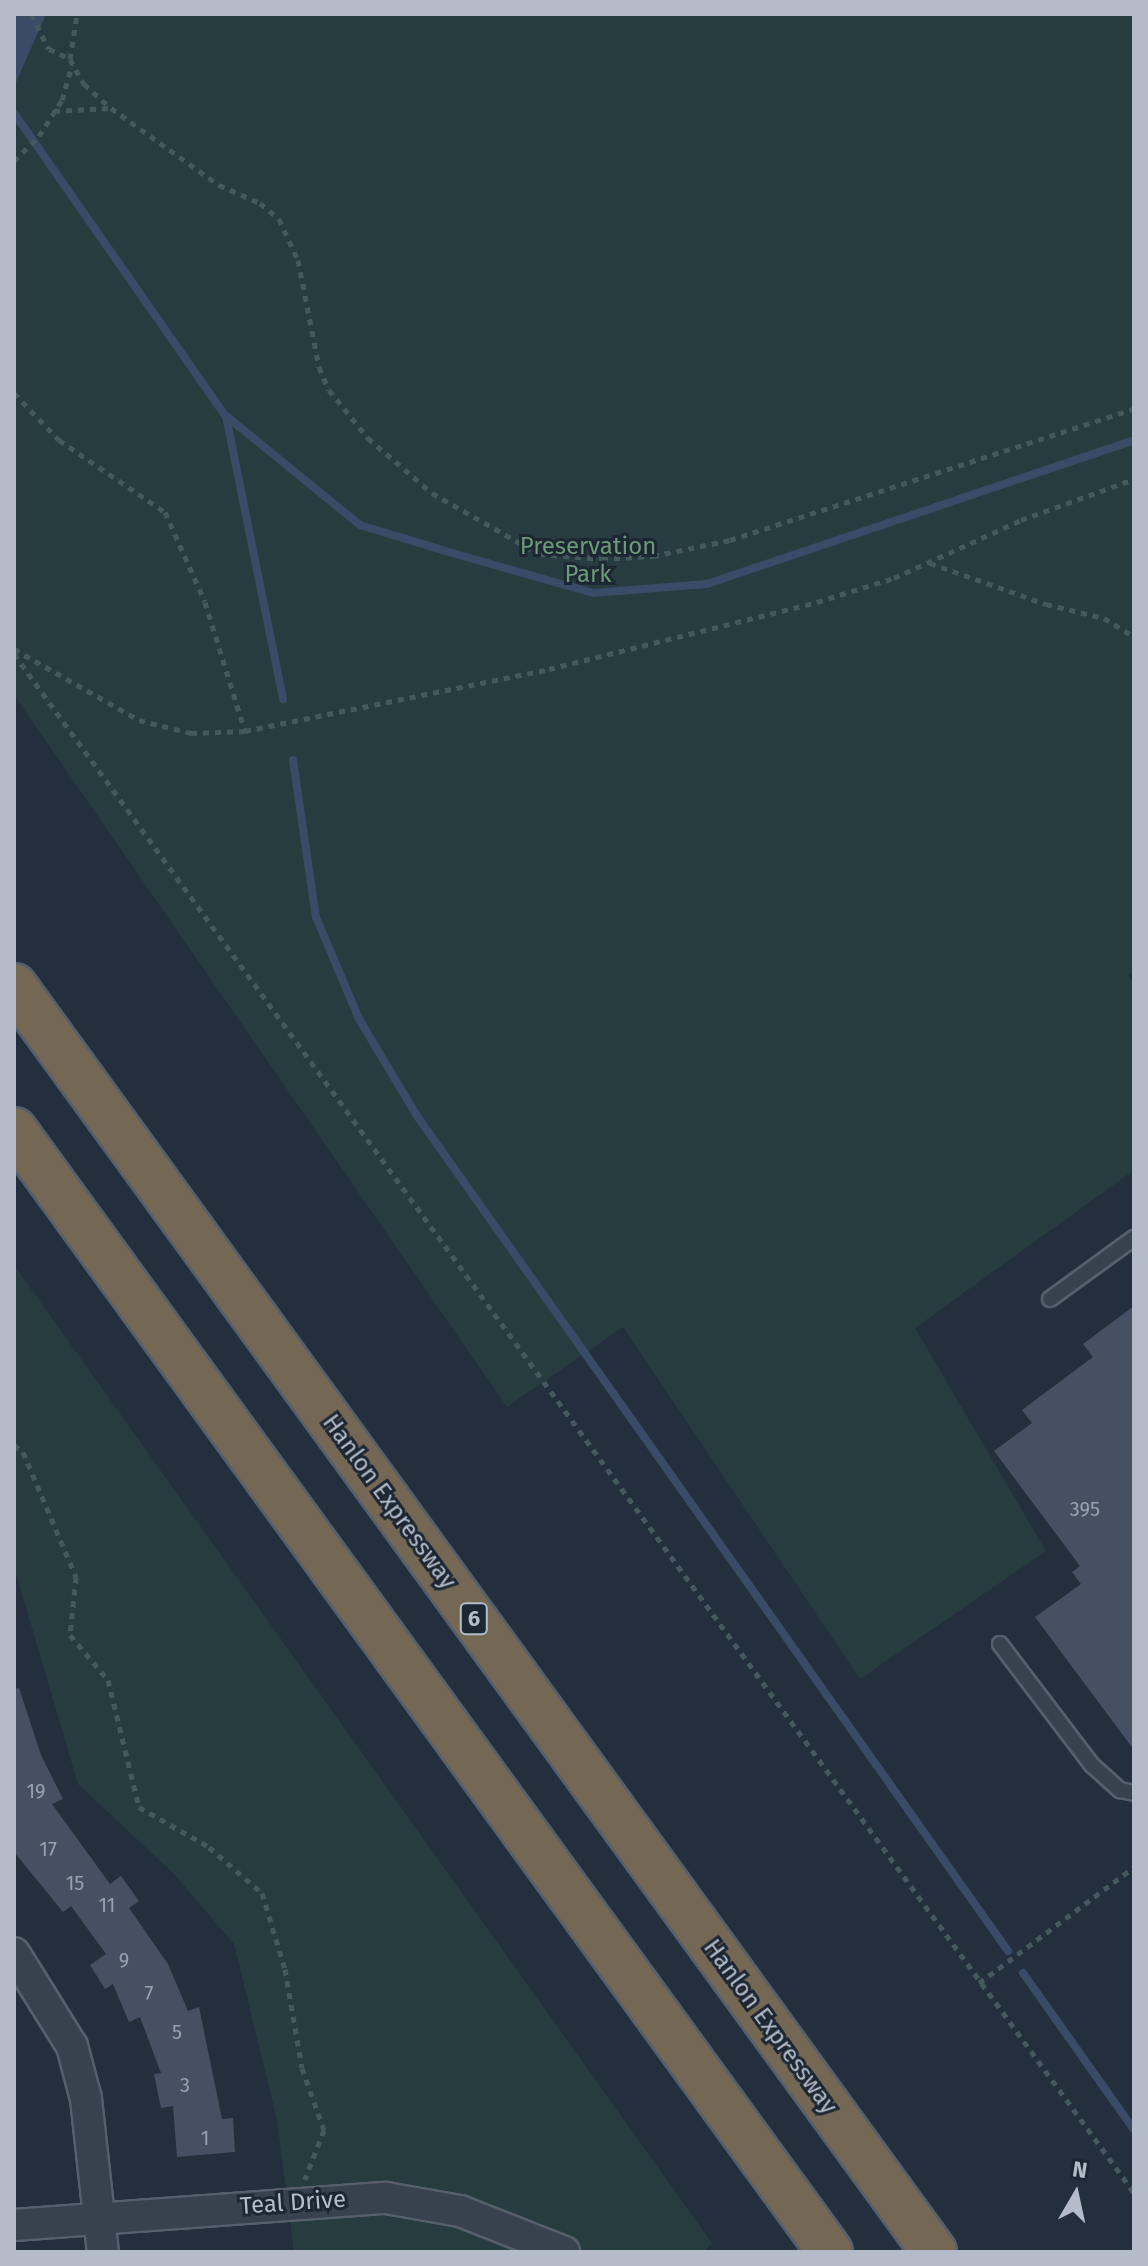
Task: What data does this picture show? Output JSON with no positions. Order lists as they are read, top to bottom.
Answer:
{
  "streets": {
    "highway": ["Hanlon Expressway", "6"],
    "street": ["Teal Drive"]
  },
  "parks": ["Preservation Park"],
  "house_numbers": [
    "395",
    "19",
    "17",
    "15",
    "11",
    "9",
    "7",
    "5",
    "3",
    "1"
  ],
  "north": "top"
}
